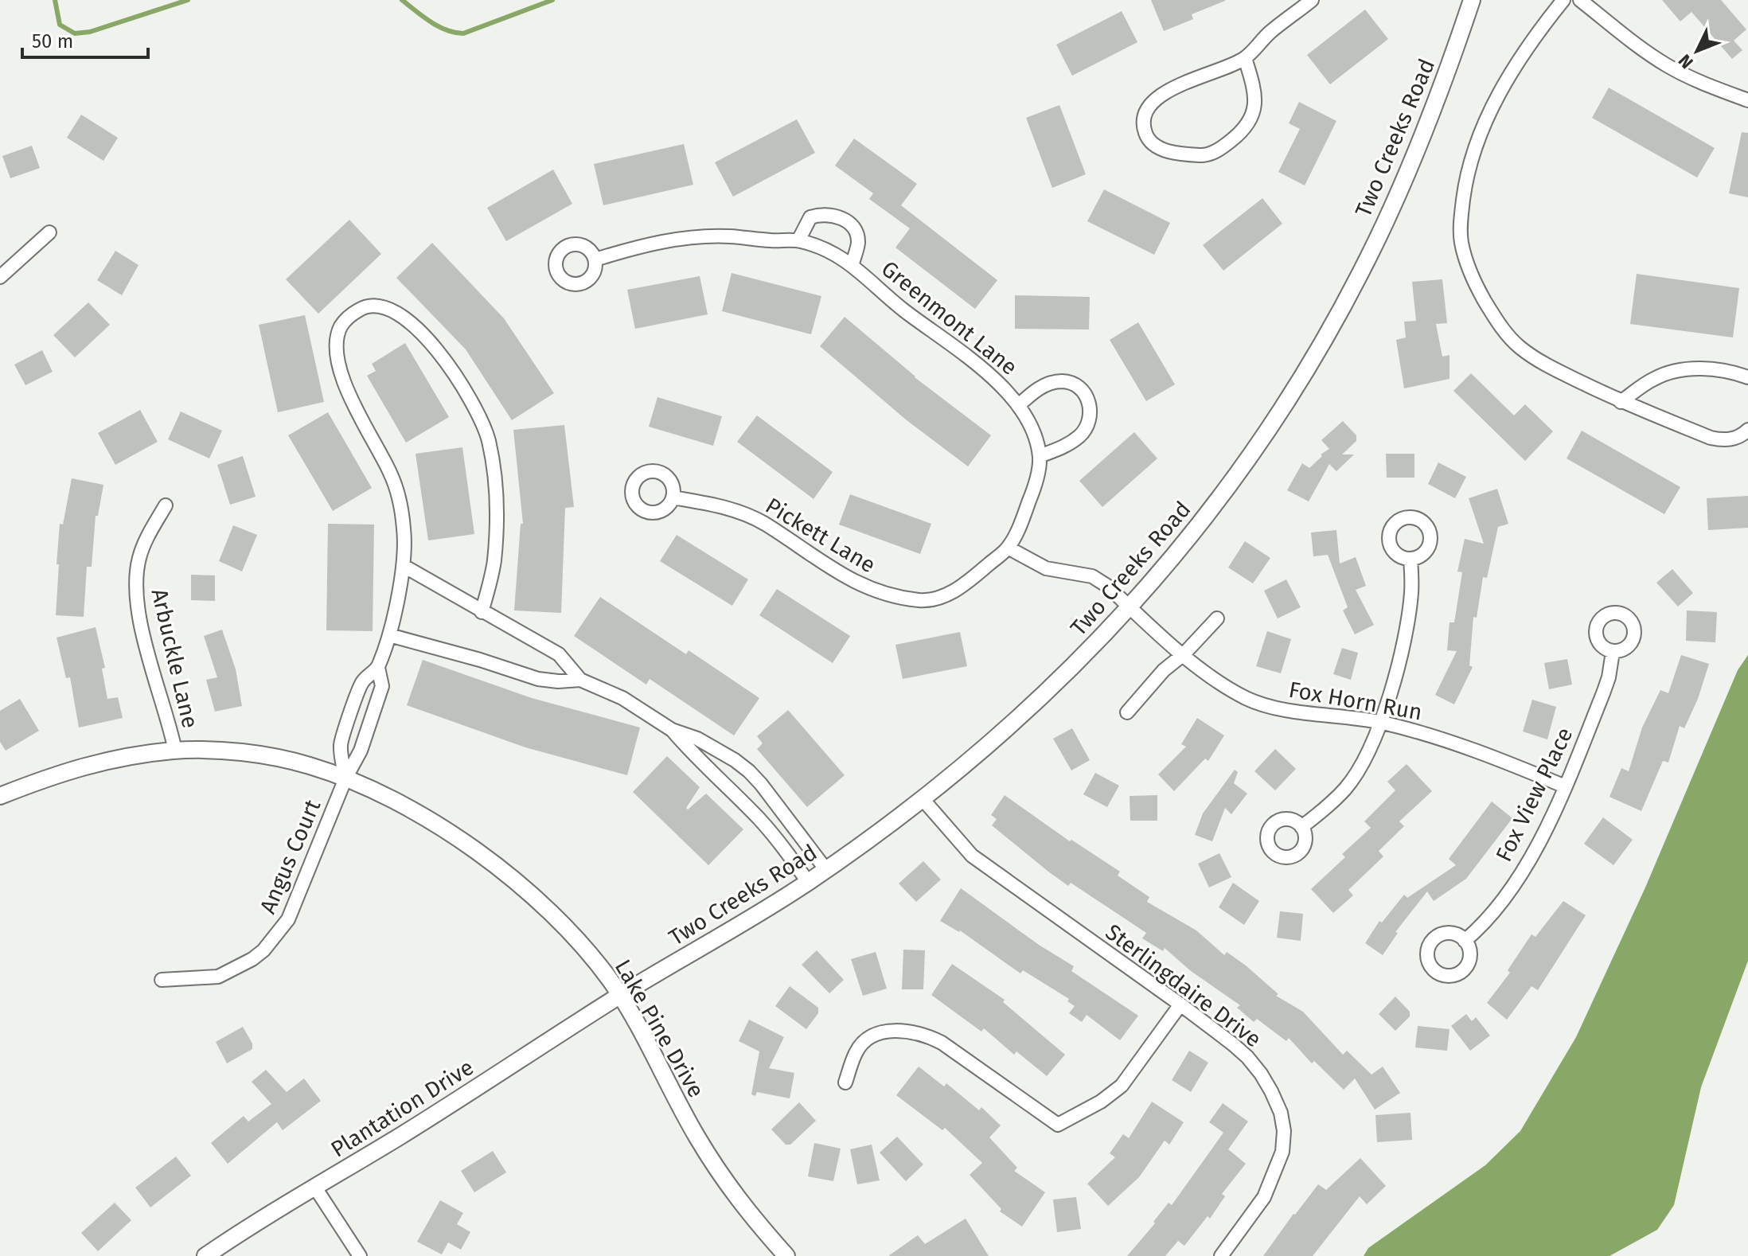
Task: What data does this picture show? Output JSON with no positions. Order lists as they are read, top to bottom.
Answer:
{
  "streets": {
    "street": [
      "Two Creeks Road",
      "Greenmont Lane",
      "Pickett Lane",
      "Arbuckle Lane",
      "Fox Horn Run",
      "Fox View Place",
      "Angus Court",
      "Sterlingdaire Drive",
      "Lake Pine Drive",
      "Plantation Drive"
    ]
  },
  "crossings": [
    ["Two Creeks Road", "Fox Horn Run"],
    ["Two Creeks Road", "Sterlingdaire Drive"],
    ["Two Creeks Road", "Lake Pine Drive"],
    ["Two Creeks Road", "Plantation Drive"],
    ["Greenmont Lane", "Pickett Lane"],
    ["Arbuckle Lane", "Lake Pine Drive"],
    ["Fox Horn Run", "Fox View Place"],
    ["Angus Court", "Lake Pine Drive"],
    ["Lake Pine Drive", "Plantation Drive"]
  ],
  "scale_bar": "50 m",
  "north": "bottom left"
}
